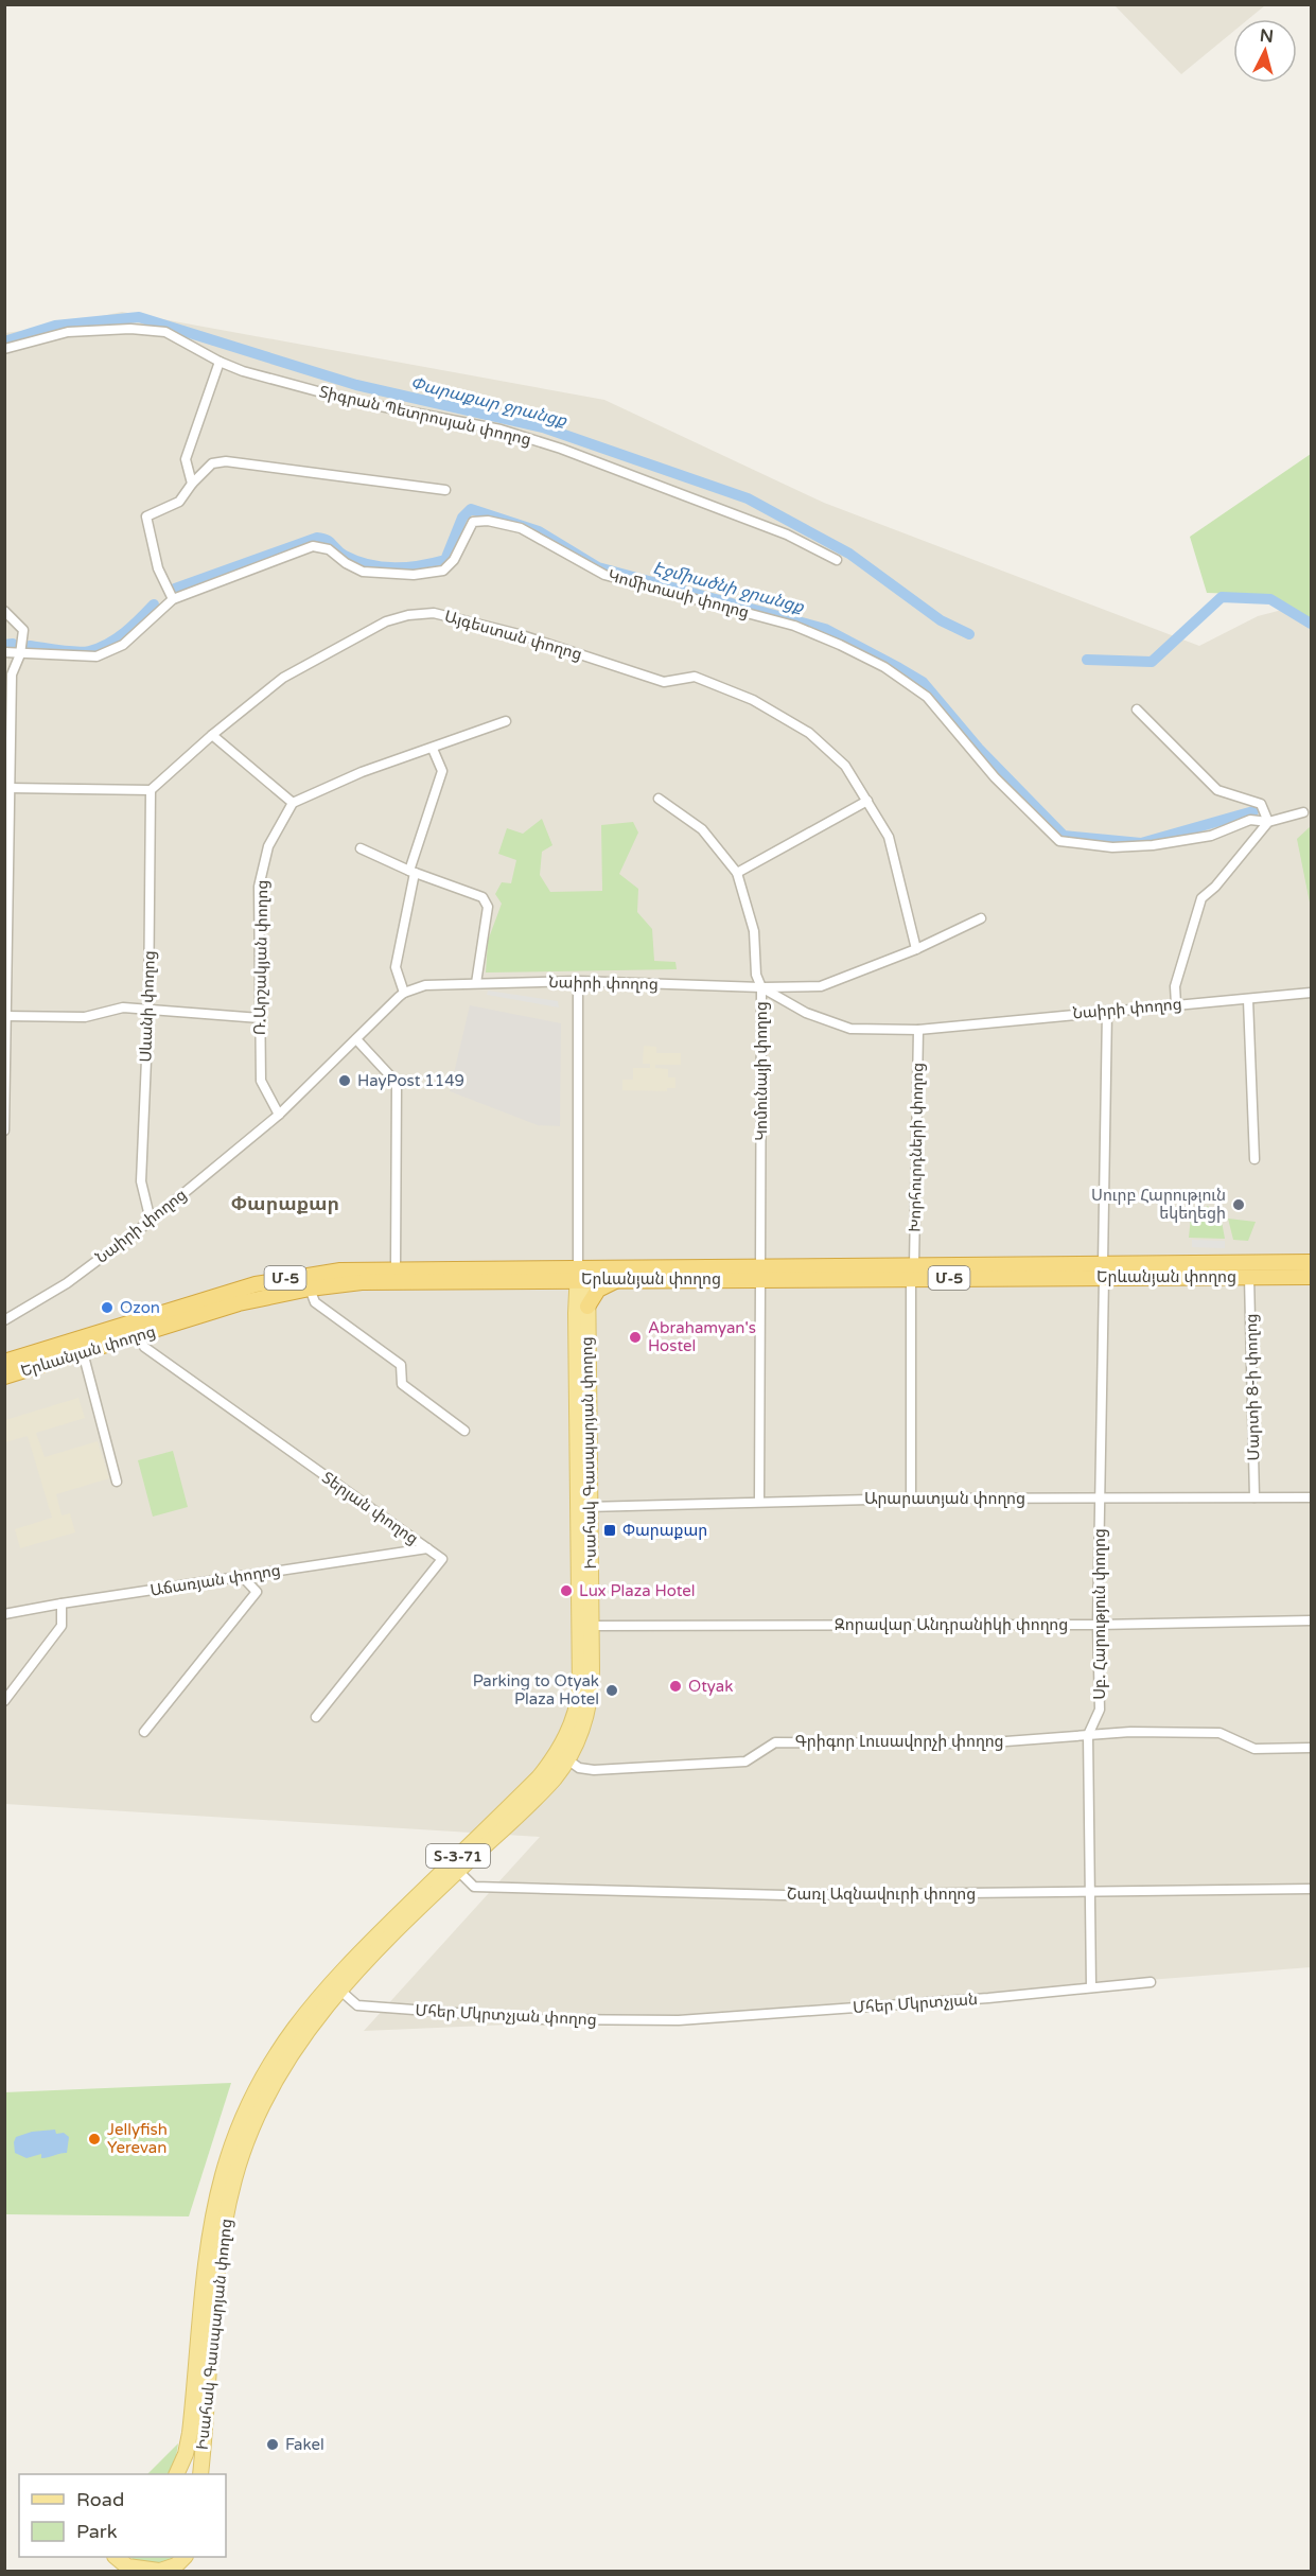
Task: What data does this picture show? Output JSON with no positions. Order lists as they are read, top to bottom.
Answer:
{
  "streets": {
    "highway": ["Երևանյան փողոց", "Մ-5"],
    "main road": ["Իսահակ Գասպարյան փողոց", "Տ-3-71"],
    "street": [
      "Տիգրան Պետրոսյան փողոց",
      "Կոմիտասի փողոց",
      "Այգեստան փողոց",
      "Ռ.Արշակյան փողոց",
      "Նաիրի փողոց",
      "Սևանի փողոց",
      "Կոմունայի փողոց",
      "Խորհուրդների փողոց",
      "Մարտի 8-ի փողոց",
      "Արարատյան փողոց",
      "Տերյան փողոց",
      "Աճառյան փողոց",
      "Սբ. Հարություն փողոց",
      "Զորավար Անդրանիկի փողոց",
      "Գրիգոր Լուսավորչի փողոց",
      "Շառլ Ազնավուրի փողոց",
      "Մհեր Մկրտչյան",
      "Մհեր Մկրտչյան փողոց"
    ]
  },
  "crossings": [
    ["Այգեստան փողոց", "Սևանի փողոց"],
    ["Ռ.Արշակյան փողոց", "Նաիրի փողոց"],
    ["Նաիրի փողոց", "Սևանի փողոց"],
    ["Նաիրի փողոց", "Կոմունայի փողոց"],
    ["Նաիրի փողոց", "Խորհուրդների փողոց"],
    ["Նաիրի փողոց", "Իսահակ Գասպարյան փողոց"],
    ["Նաիրի փողոց", "Սբ. Հարություն փողոց"],
    ["Կոմունայի փողոց", "Երևանյան փողոց"],
    ["Կոմունայի փողոց", "Արարատյան փողոց"],
    ["Խորհուրդների փողոց", "Երևանյան փողոց"],
    ["Խորհուրդների փողոց", "Արարատյան փողոց"],
    ["Երևանյան փողոց", "Մարտի 8-ի փողոց"],
    ["Երևանյան փողոց", "Իսահակ Գասպարյան փողոց"],
    ["Երևանյան փողոց", "Տերյան փողոց"],
    ["Երևանյան փողոց", "Սբ. Հարություն փողոց"],
    ["Մարտի 8-ի փողոց", "Արարատյան փողոց"],
    ["Իսահակ Գասպարյան փողոց", "Արարատյան փողոց"],
    ["Իսահակ Գասպարյան փողոց", "Զորավար Անդրանիկի փողոց"],
    ["Իսահակ Գասպարյան փողոց", "Գրիգոր Լուսավորչի փողոց"],
    ["Իսահակ Գասպարյան փողոց", "Շառլ Ազնավուրի փողոց"],
    ["Իսահակ Գասպարյան փողոց", "Մհեր Մկրտչյան փողոց"],
    ["Արարատյան փողոց", "Սբ. Հարություն փողոց"],
    ["Տերյան փողոց", "Աճառյան փողոց"],
    ["Սբ. Հարություն փողոց", "Զորավար Անդրանիկի փողոց"],
    ["Սբ. Հարություն փողոց", "Գրիգոր Լուսավորչի փողոց"],
    ["Սբ. Հարություն փողոց", "Շառլ Ազնավուրի փողոց"],
    ["Սբ. Հարություն փողոց", "Մհեր Մկրտչյան"],
    ["Մհեր Մկրտչյան", "Մհեր Մկրտչյան փողոց"]
  ],
  "districts": ["Փարաքար"],
  "water": ["Փարաքար ջրանցք", "Էջմիածնի ջրանցք"],
  "places": {
    "other": [
      "HayPost 1149",
      "Սուրբ Հարություն եկեղեցի",
      "Ozon",
      "Abrahamyan's Hostel",
      "Lux Plaza Hotel",
      "Otyak",
      "Parking to Otyak Plaza Hotel",
      "Jellyfish Yerevan",
      "Fakel"
    ],
    "transit": ["Փարաքար"]
  },
  "legend": ["Road", "Park"],
  "north": "top"
}
